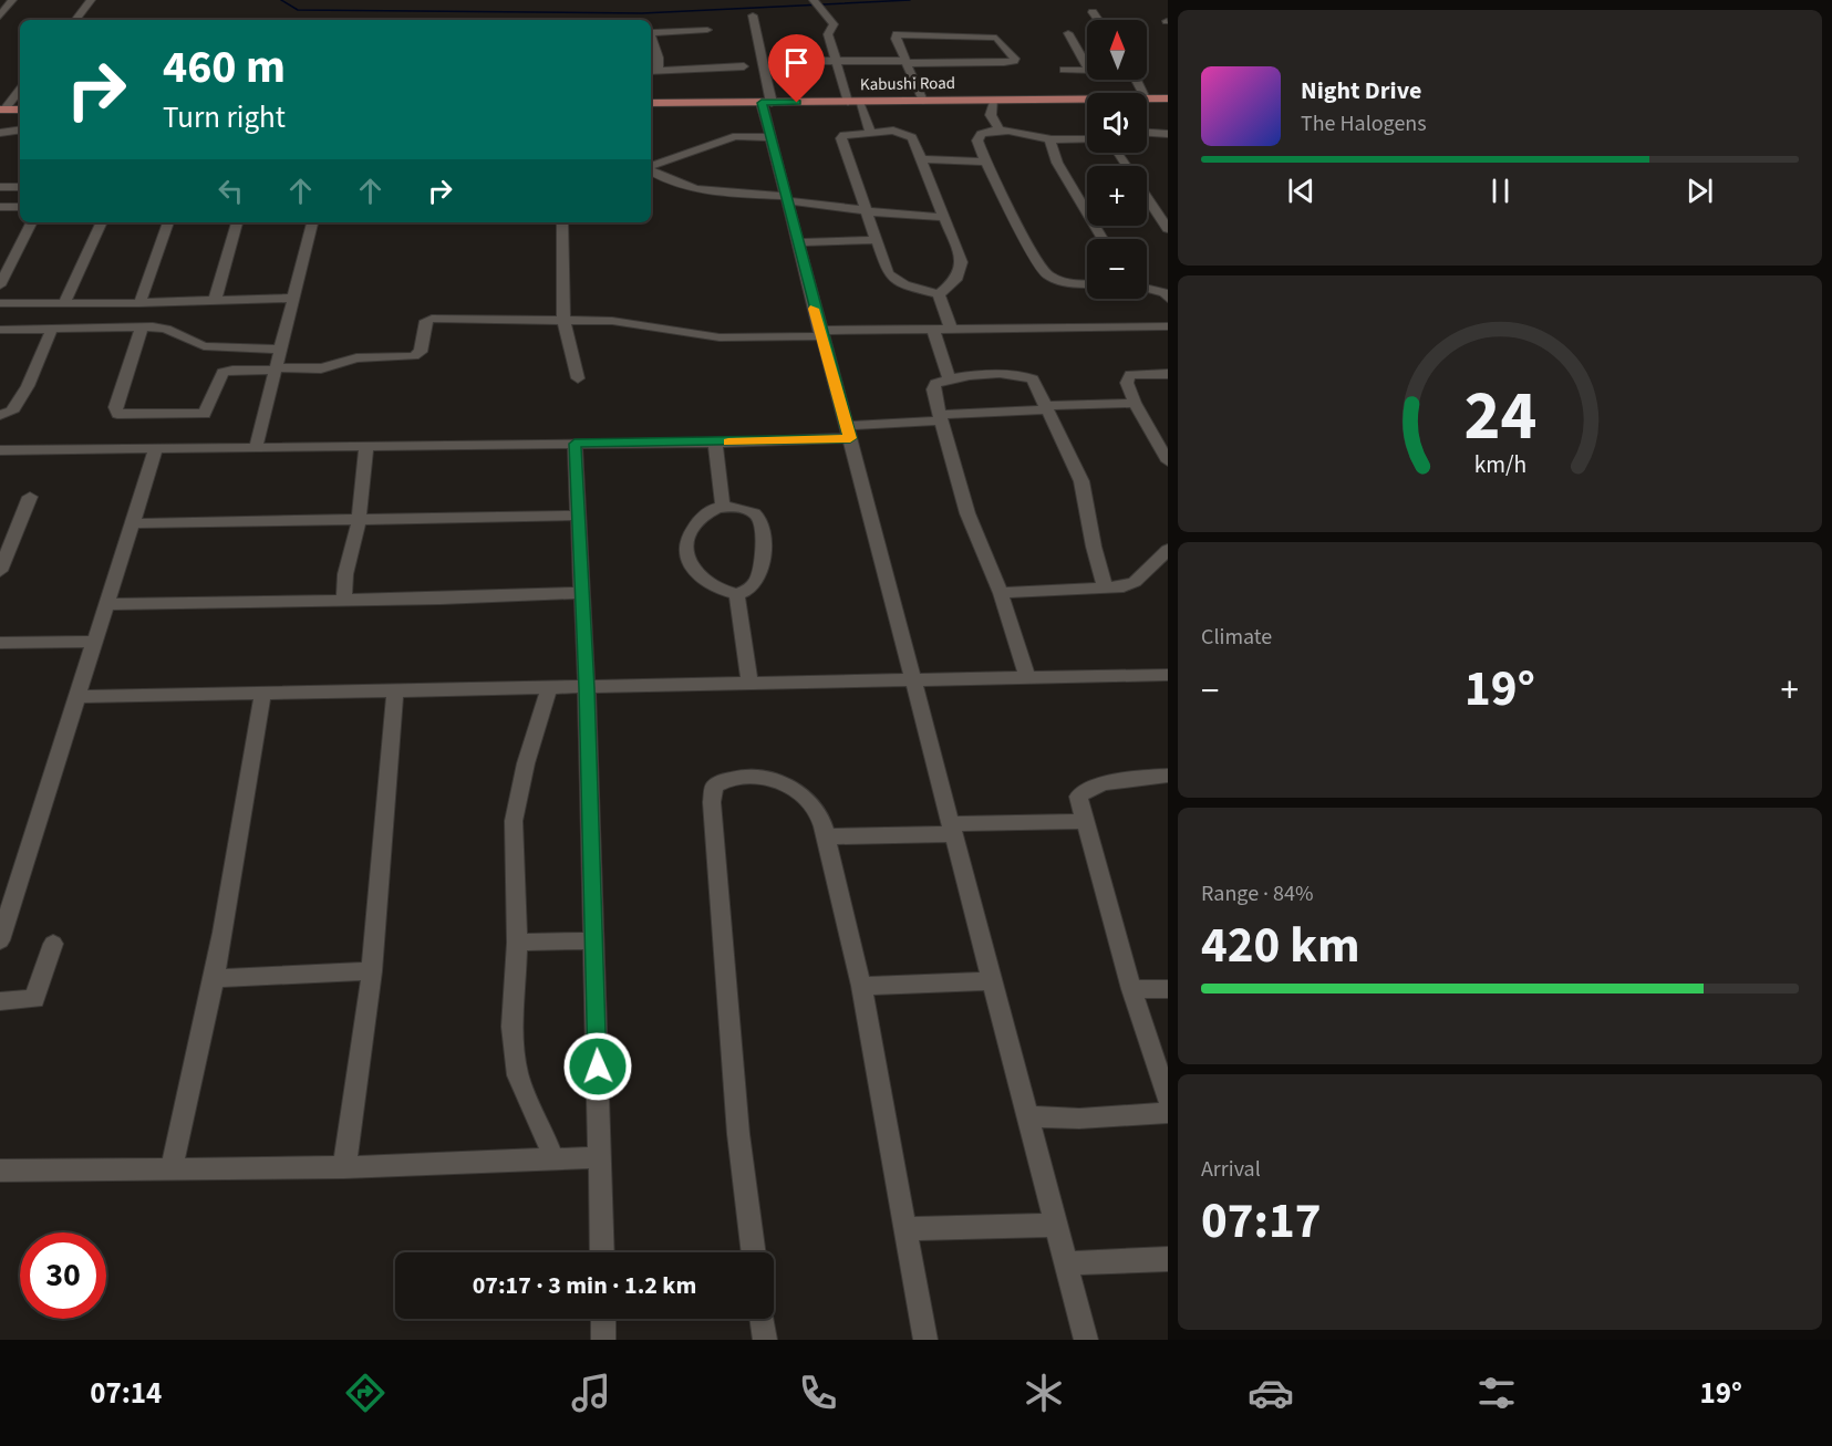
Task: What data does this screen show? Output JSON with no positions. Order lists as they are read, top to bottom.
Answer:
{
  "streets": {
    "main road": ["Kabushi Road"]
  },
  "north": "top",
  "page": {
    "map_buttons": ["+", "−"],
    "turn": ["460 m", "Turn right"],
    "song": ["Night Drive", "The Halogens"],
    "tile": [
      "Climate",
      ["Range · 84%", "420 km"],
      ["Arrival", "07:17"]
    ],
    "heat": ["−", "19°", "+"],
    "limit": "30",
    "trip": "07:17 · 3 min · 1.2 km",
    "tabs": ["07:14", "19°"],
    "gauge": ["24", "km/h"]
  }
}
